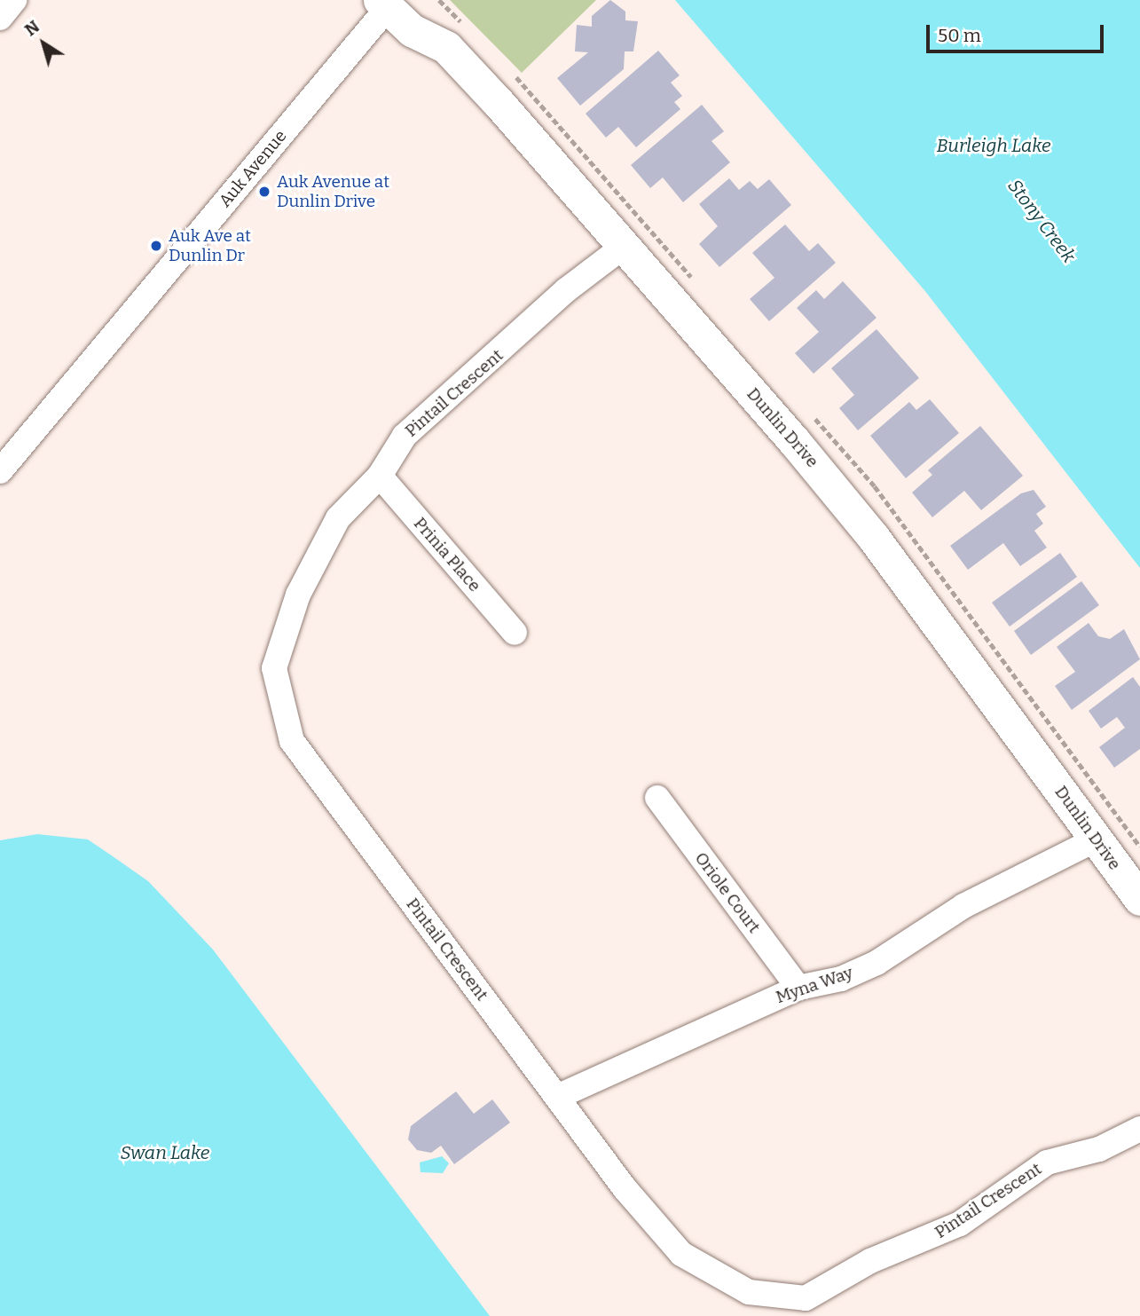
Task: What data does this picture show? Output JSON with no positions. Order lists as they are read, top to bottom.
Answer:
{
  "streets": {
    "street": [
      "Auk Avenue",
      "Pintail Crescent",
      "Dunlin Drive",
      "Prinia Place",
      "Oriole Court",
      "Myna Way"
    ]
  },
  "crossings": [
    ["Auk Avenue", "Dunlin Drive"],
    ["Pintail Crescent", "Dunlin Drive"],
    ["Pintail Crescent", "Prinia Place"],
    ["Pintail Crescent", "Myna Way"],
    ["Dunlin Drive", "Myna Way"],
    ["Oriole Court", "Myna Way"]
  ],
  "water": ["Burleigh Lake", "Stony Creek", "Swan Lake"],
  "places": ["Auk Avenue at Dunlin Drive", "Auk Ave at Dunlin Dr"],
  "scale_bar": "50 m",
  "north": "top left"
}
